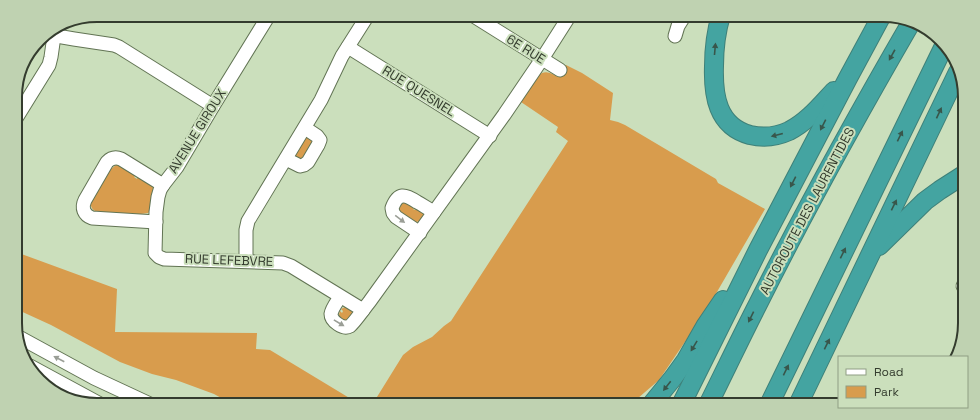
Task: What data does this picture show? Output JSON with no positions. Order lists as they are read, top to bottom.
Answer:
{
  "streets": {
    "highway": ["AUTOROUTE DES LAURENTIDES"],
    "street": [
      "6E RUE",
      "RUE QUESNEL",
      "AVENUE GIROUX",
      "RUE LEFEBVRE"
    ]
  },
  "crossings": [
    ["AVENUE GIROUX", "RUE LEFEBVRE"]
  ],
  "legend": ["Road", "Park"]
}
